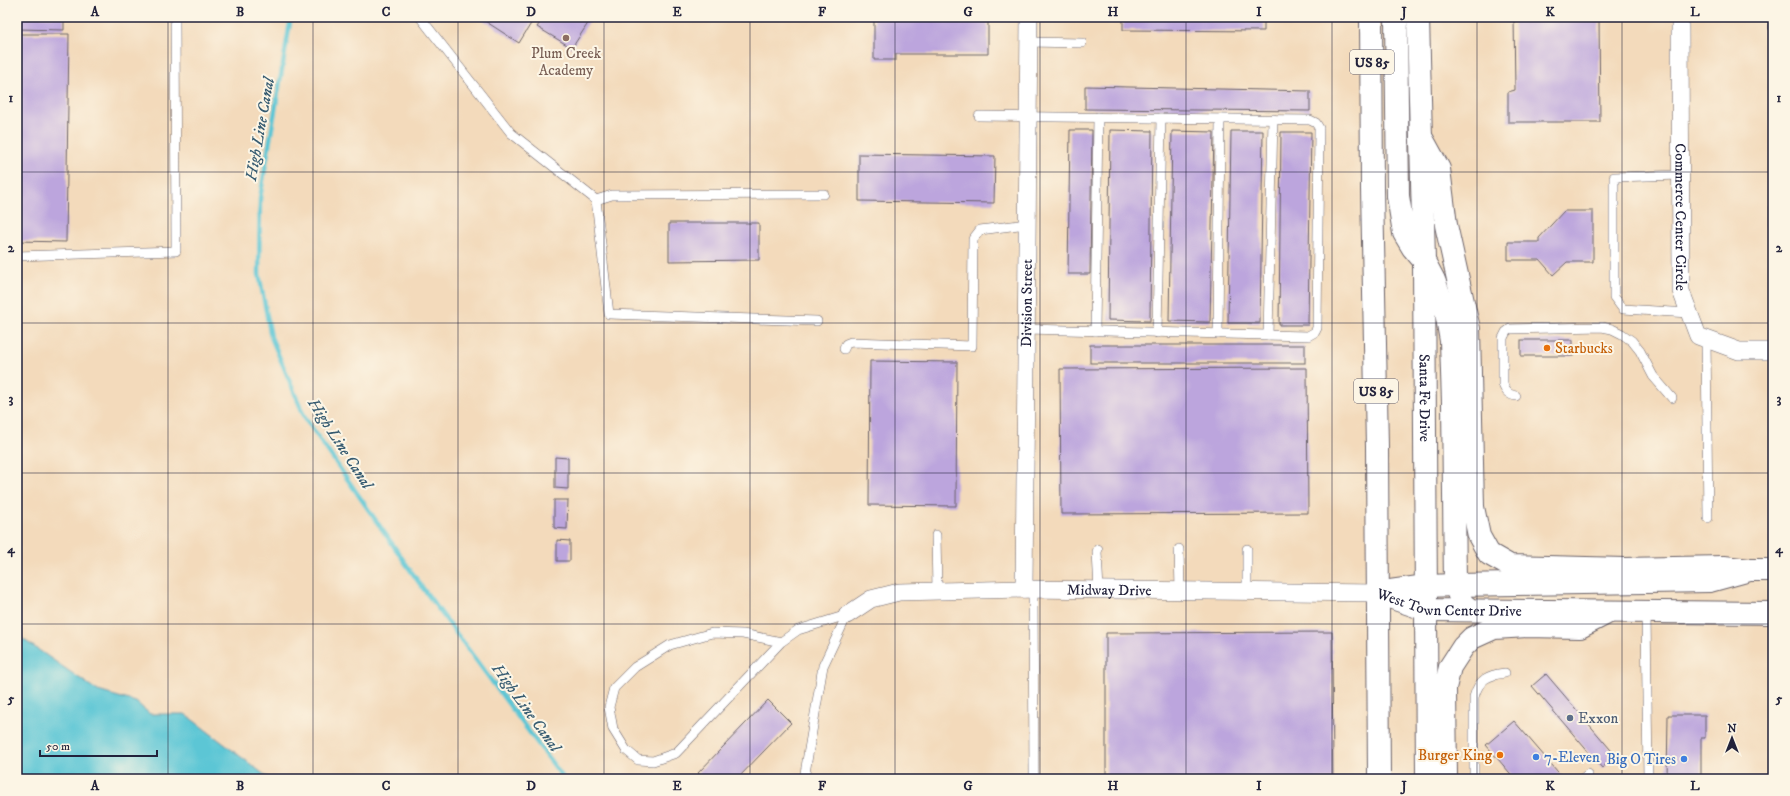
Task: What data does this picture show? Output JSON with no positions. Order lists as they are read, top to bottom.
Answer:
{
  "streets": {
    "main road": ["US 85", "Santa Fe Drive", "West Town Center Drive"],
    "street": ["Commerce Center Circle", "Division Street", "Midway Drive"]
  },
  "crossings": [
    ["US 85", "Midway Drive"],
    ["US 85", "West Town Center Drive"],
    ["Division Street", "Midway Drive"],
    ["Santa Fe Drive", "West Town Center Drive"],
    ["Midway Drive", "West Town Center Drive"]
  ],
  "water": ["High Line Canal"],
  "places": [
    "Plum Creek Academy",
    "Starbucks",
    "Exxon",
    "Burger King",
    "7-Eleven",
    "Big O Tires"
  ],
  "scale_bar": "50 m",
  "north": "top",
  "grid": {
    "columns": [
      "A",
      "B",
      "C",
      "D",
      "E",
      "F",
      "G",
      "H",
      "I",
      "J",
      "K",
      "L"
    ],
    "rows": [
      "1",
      "2",
      "3",
      "4",
      "5"
    ]
  }
}
